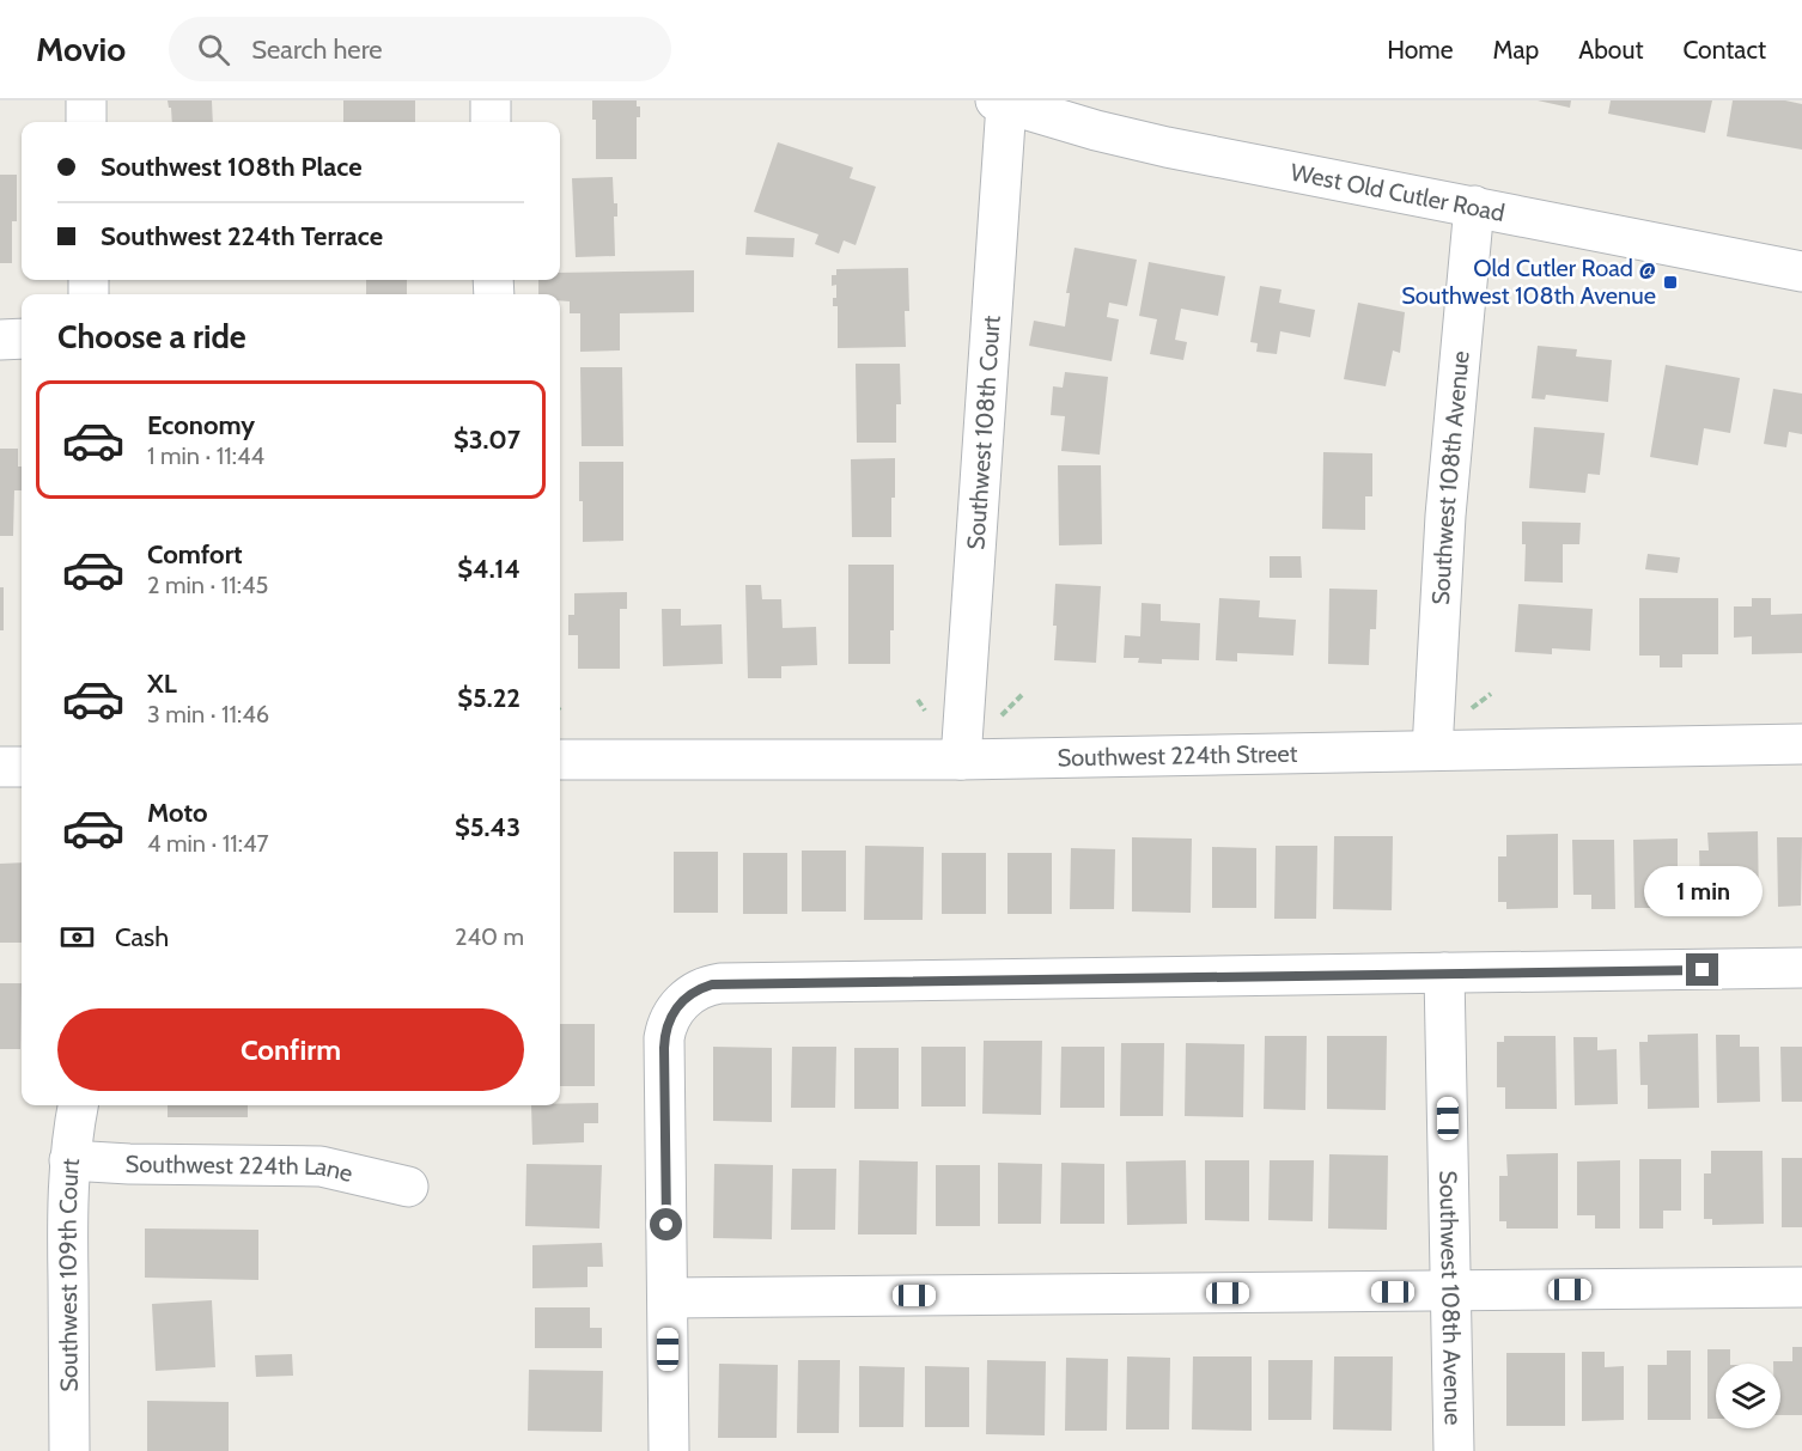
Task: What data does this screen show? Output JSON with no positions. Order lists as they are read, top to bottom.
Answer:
{
  "streets": {
    "street": [
      "West Old Cutler Road",
      "Southwest 108th Court",
      "Southwest 108th Avenue",
      "Southwest 224th Street",
      "Southwest 224th Lane",
      "Southwest 109th Court"
    ]
  },
  "crossings": [
    ["West Old Cutler Road", "Southwest 108th Court"],
    ["West Old Cutler Road", "Southwest 108th Avenue"],
    ["Southwest 108th Court", "Southwest 224th Street"],
    ["Southwest 108th Avenue", "Southwest 224th Street"],
    ["Southwest 224th Lane", "Southwest 109th Court"]
  ],
  "places": {
    "transit": ["Old Cutler Road @ Southwest 108th Avenue"]
  },
  "page": {
    "header": "Movio",
    "search": "Search here",
    "nav": [
      "Home",
      "Map",
      "About",
      "Contact"
    ],
    "banner": ["Southwest 108th Place", "Southwest 224th Terrace"],
    "heading": "Choose a ride",
    "list": [
      {
        "name": "Economy",
        "note": "1 min · 11:44",
        "value": "$3.07"
      },
      {
        "name": "Comfort",
        "note": "2 min · 11:45",
        "value": "$4.14"
      },
      {
        "name": "XL",
        "note": "3 min · 11:46",
        "value": "$5.22"
      },
      {
        "name": "Moto",
        "note": "4 min · 11:47",
        "value": "$5.43"
      }
    ],
    "bubble": "1 min",
    "pay": ["Cash", "240 m"],
    "buttons": "Confirm"
  }
}
